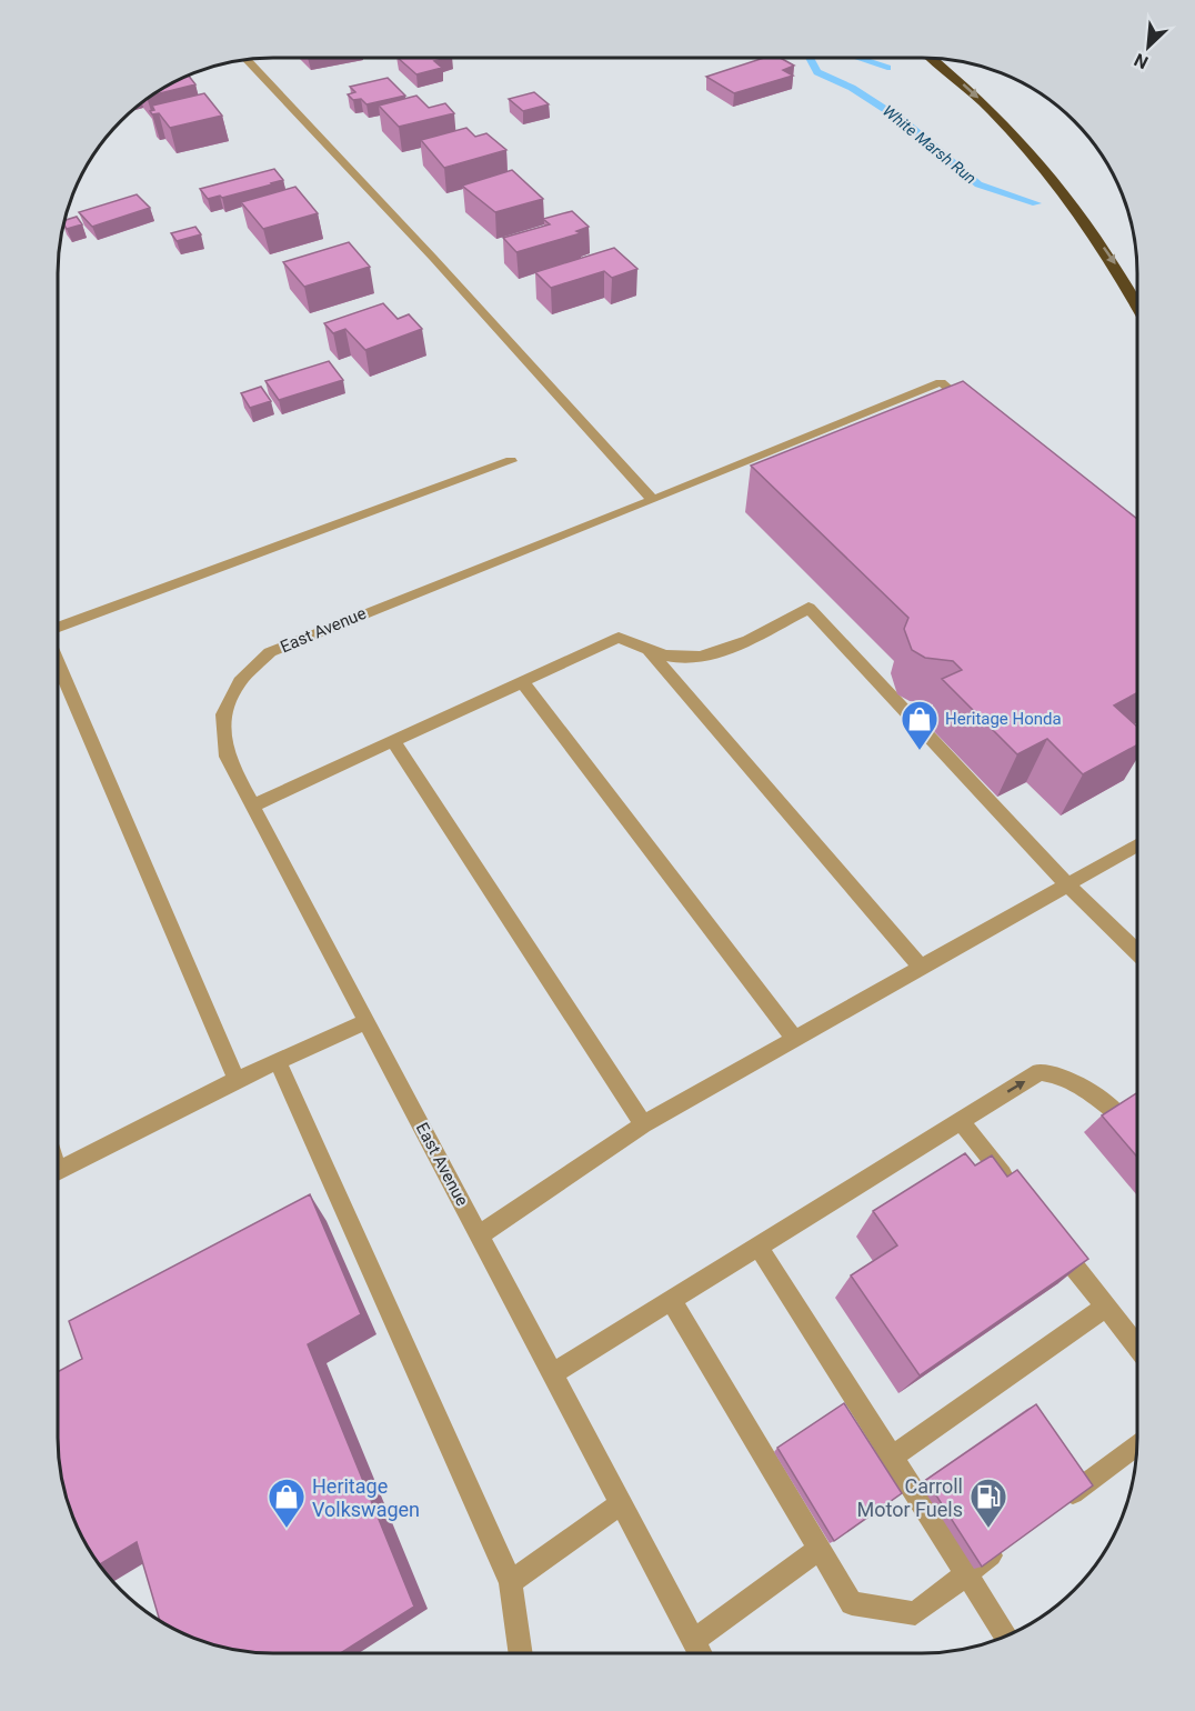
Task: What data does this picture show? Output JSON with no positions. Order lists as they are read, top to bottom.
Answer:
{
  "streets": {
    "street": ["East Avenue"]
  },
  "water": ["White Marsh Run"],
  "places": {
    "shop": ["Heritage Honda", "Heritage Volkswagen"],
    "fuel station": ["Carroll Motor Fuels"]
  },
  "north": "bottom left"
}
